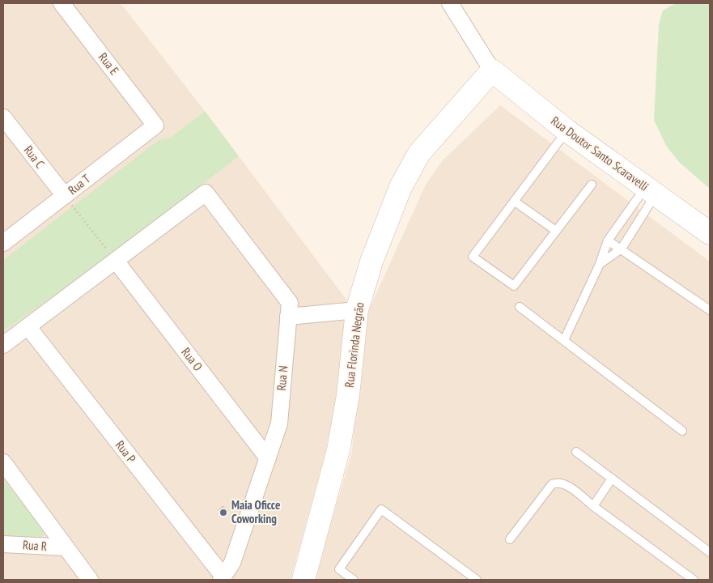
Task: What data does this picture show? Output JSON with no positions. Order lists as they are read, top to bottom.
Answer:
{
  "streets": {
    "street": [
      "Rua E",
      "Rua Doutor Santo Scaravelli",
      "Rua C",
      "Rua T",
      "Rua Florinda Negrão",
      "Rua O",
      "Rua N",
      "Rua P",
      "Rua R"
    ]
  },
  "crossings": [
    ["Rua E", "Rua T"],
    ["Rua Doutor Santo Scaravelli", "Rua Florinda Negrão"],
    ["Rua C", "Rua T"],
    ["Rua O", "Rua N"],
    ["Rua N", "Rua P"]
  ],
  "places": ["Maia Oficce Coworking"]
}
